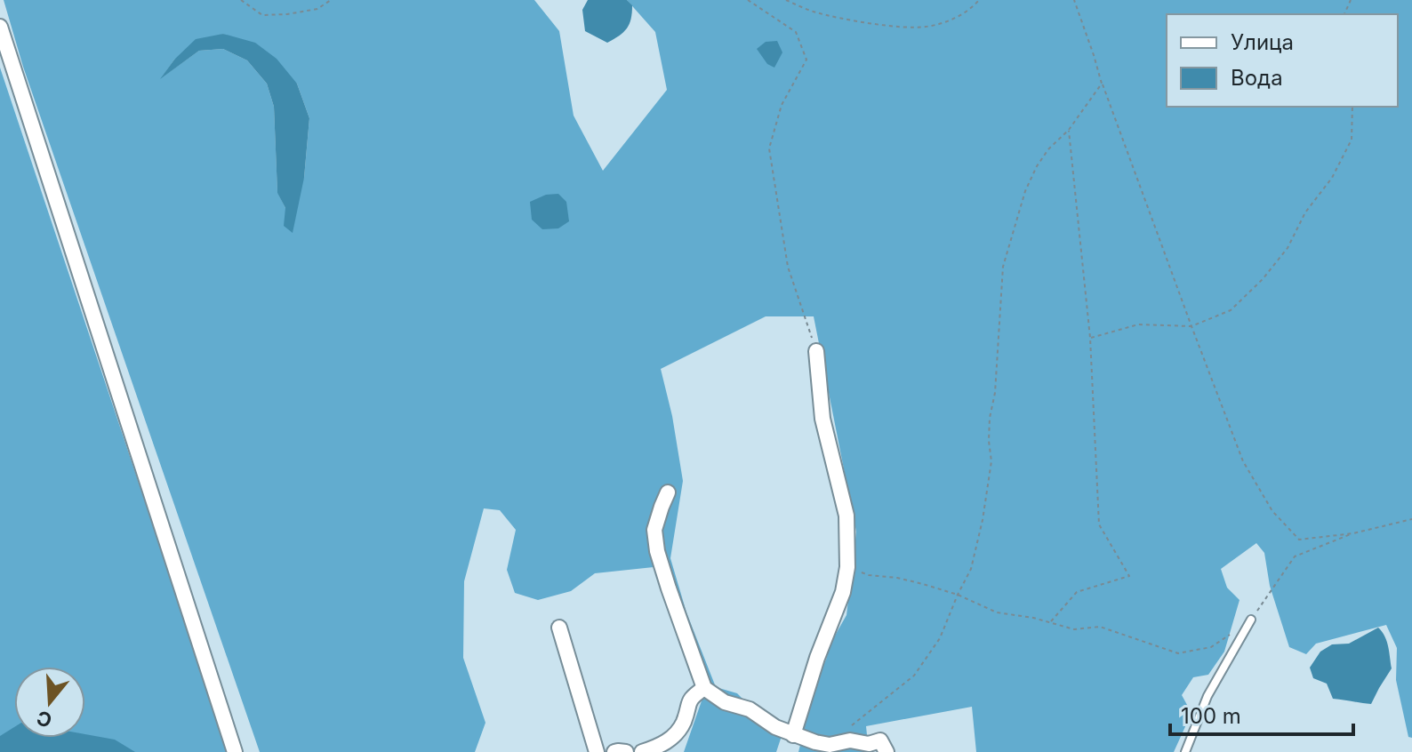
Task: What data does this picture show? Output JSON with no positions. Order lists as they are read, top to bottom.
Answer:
{
  "legend": ["Улица", "Вода"],
  "scale_bar": "100 m",
  "north": "bottom"
}
